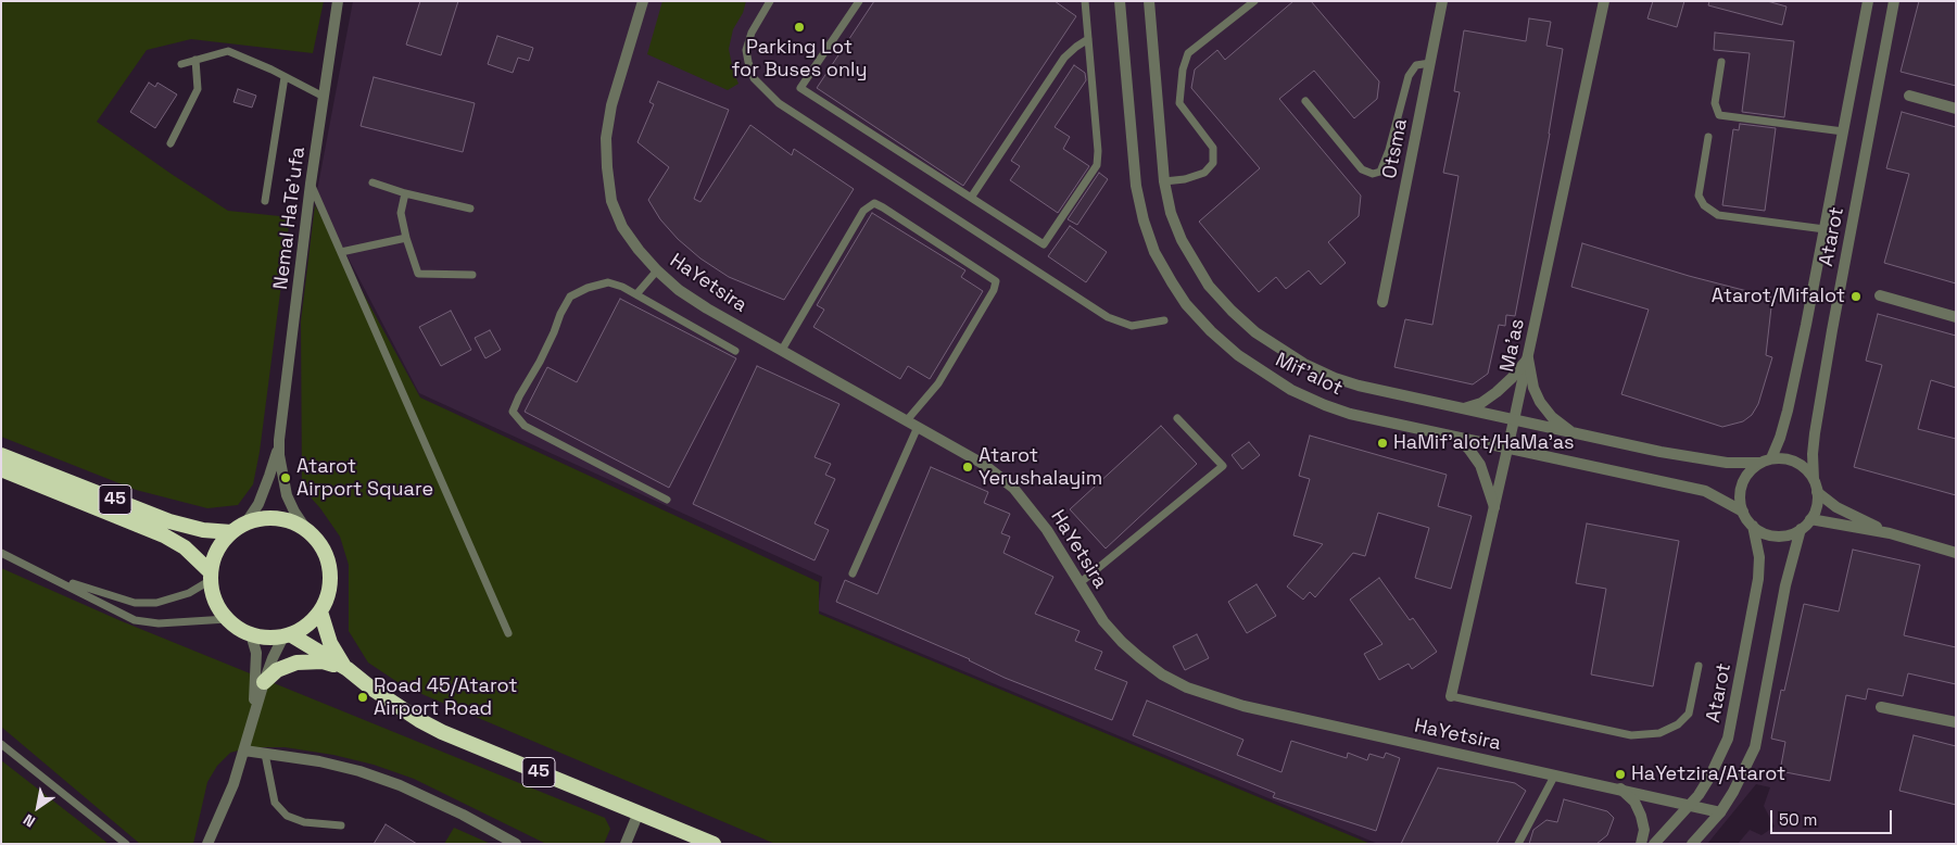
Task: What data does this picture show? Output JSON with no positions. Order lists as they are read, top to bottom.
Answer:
{
  "streets": {
    "highway": ["45"],
    "street": [
      "Otsma",
      "Nemal HaTe'ufa",
      "Atarot",
      "HaYetsira",
      "Ma'as",
      "Mif'alot"
    ]
  },
  "crossings": [
    ["Nemal HaTe'ufa", "45"],
    ["Atarot", "HaYetsira"],
    ["Atarot", "Mif'alot"],
    ["Ma'as", "Mif'alot"]
  ],
  "places": [
    "Parking Lot for Buses only",
    "Atarot/Mifalot",
    "HaMif'alot/HaMa'as",
    "Atarot Yerushalayim",
    "Atarot Airport Square",
    "Road 45/Atarot Airport Road",
    "HaYetzira/Atarot"
  ],
  "scale_bar": "50 m",
  "north": "bottom left"
}
